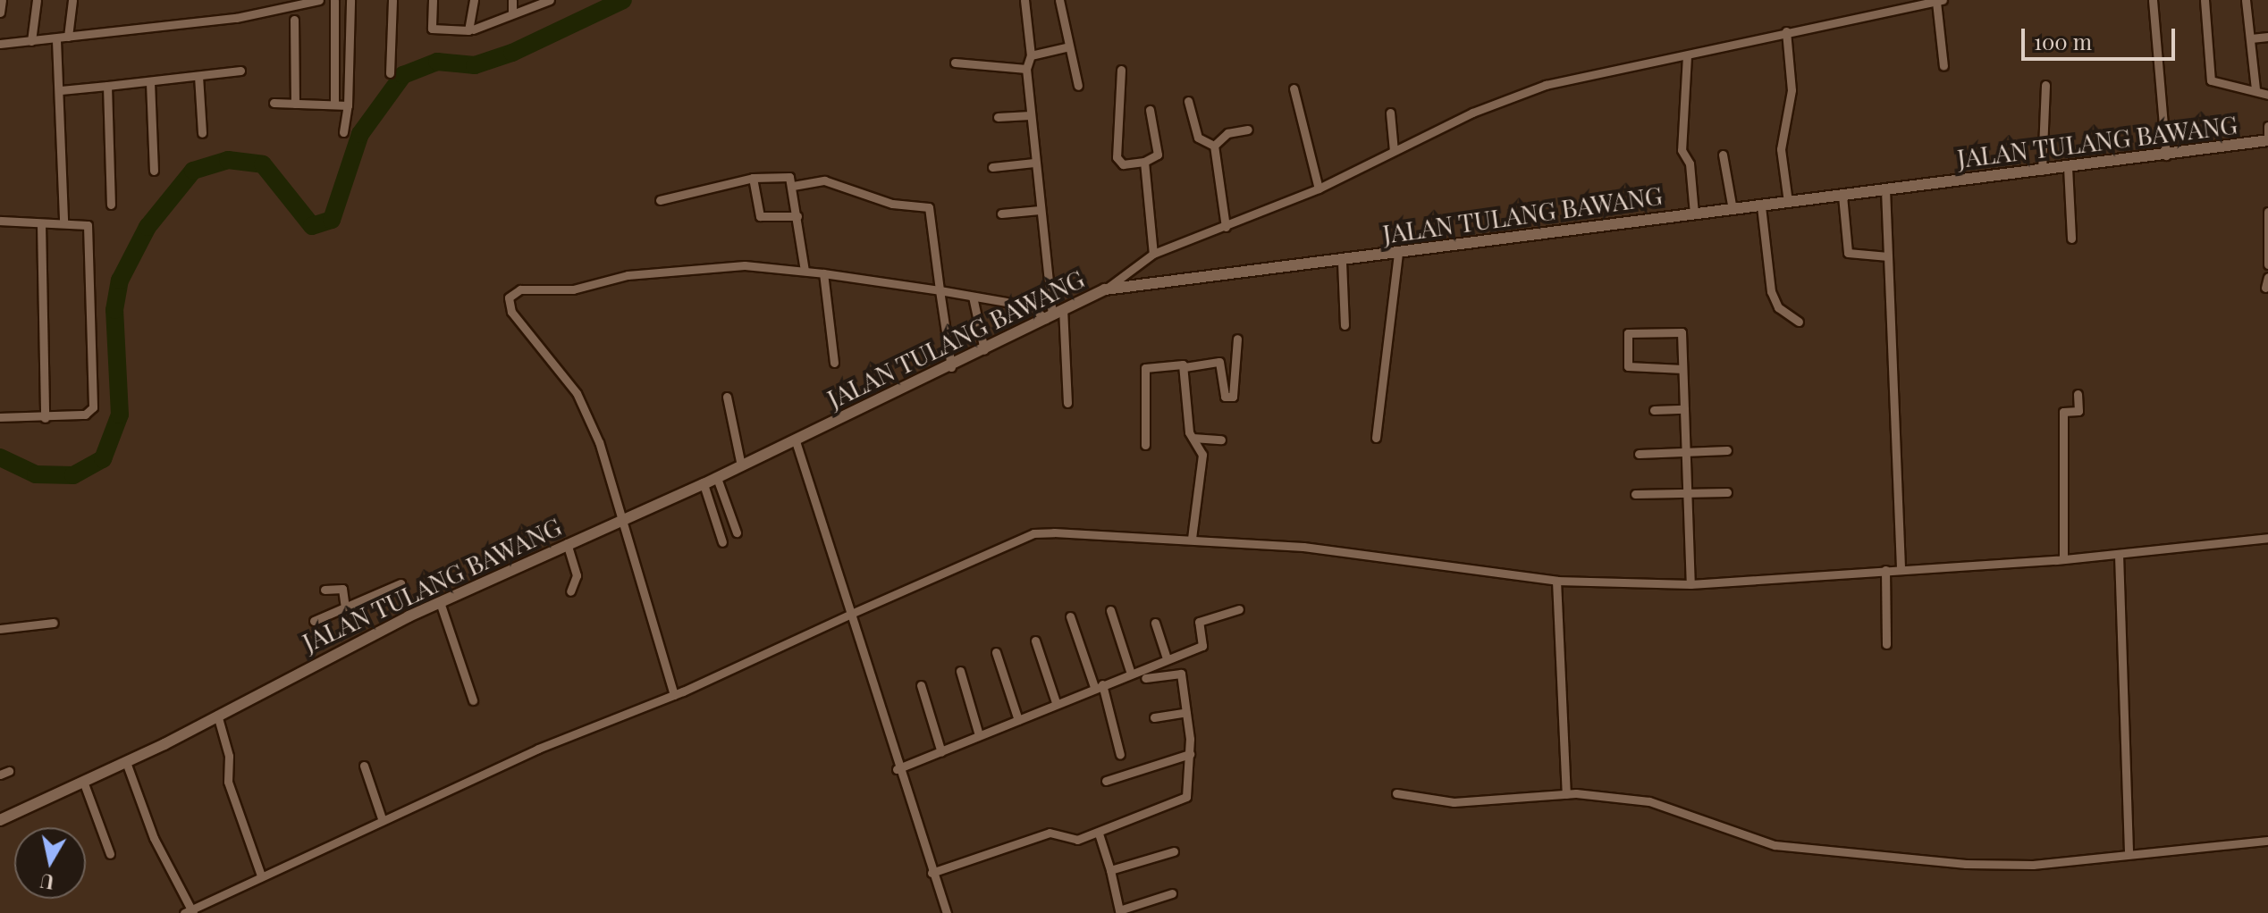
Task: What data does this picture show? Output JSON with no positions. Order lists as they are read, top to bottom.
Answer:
{
  "streets": {
    "street": ["JALAN TULANG BAWANG"]
  },
  "scale_bar": "100 m",
  "north": "bottom"
}
